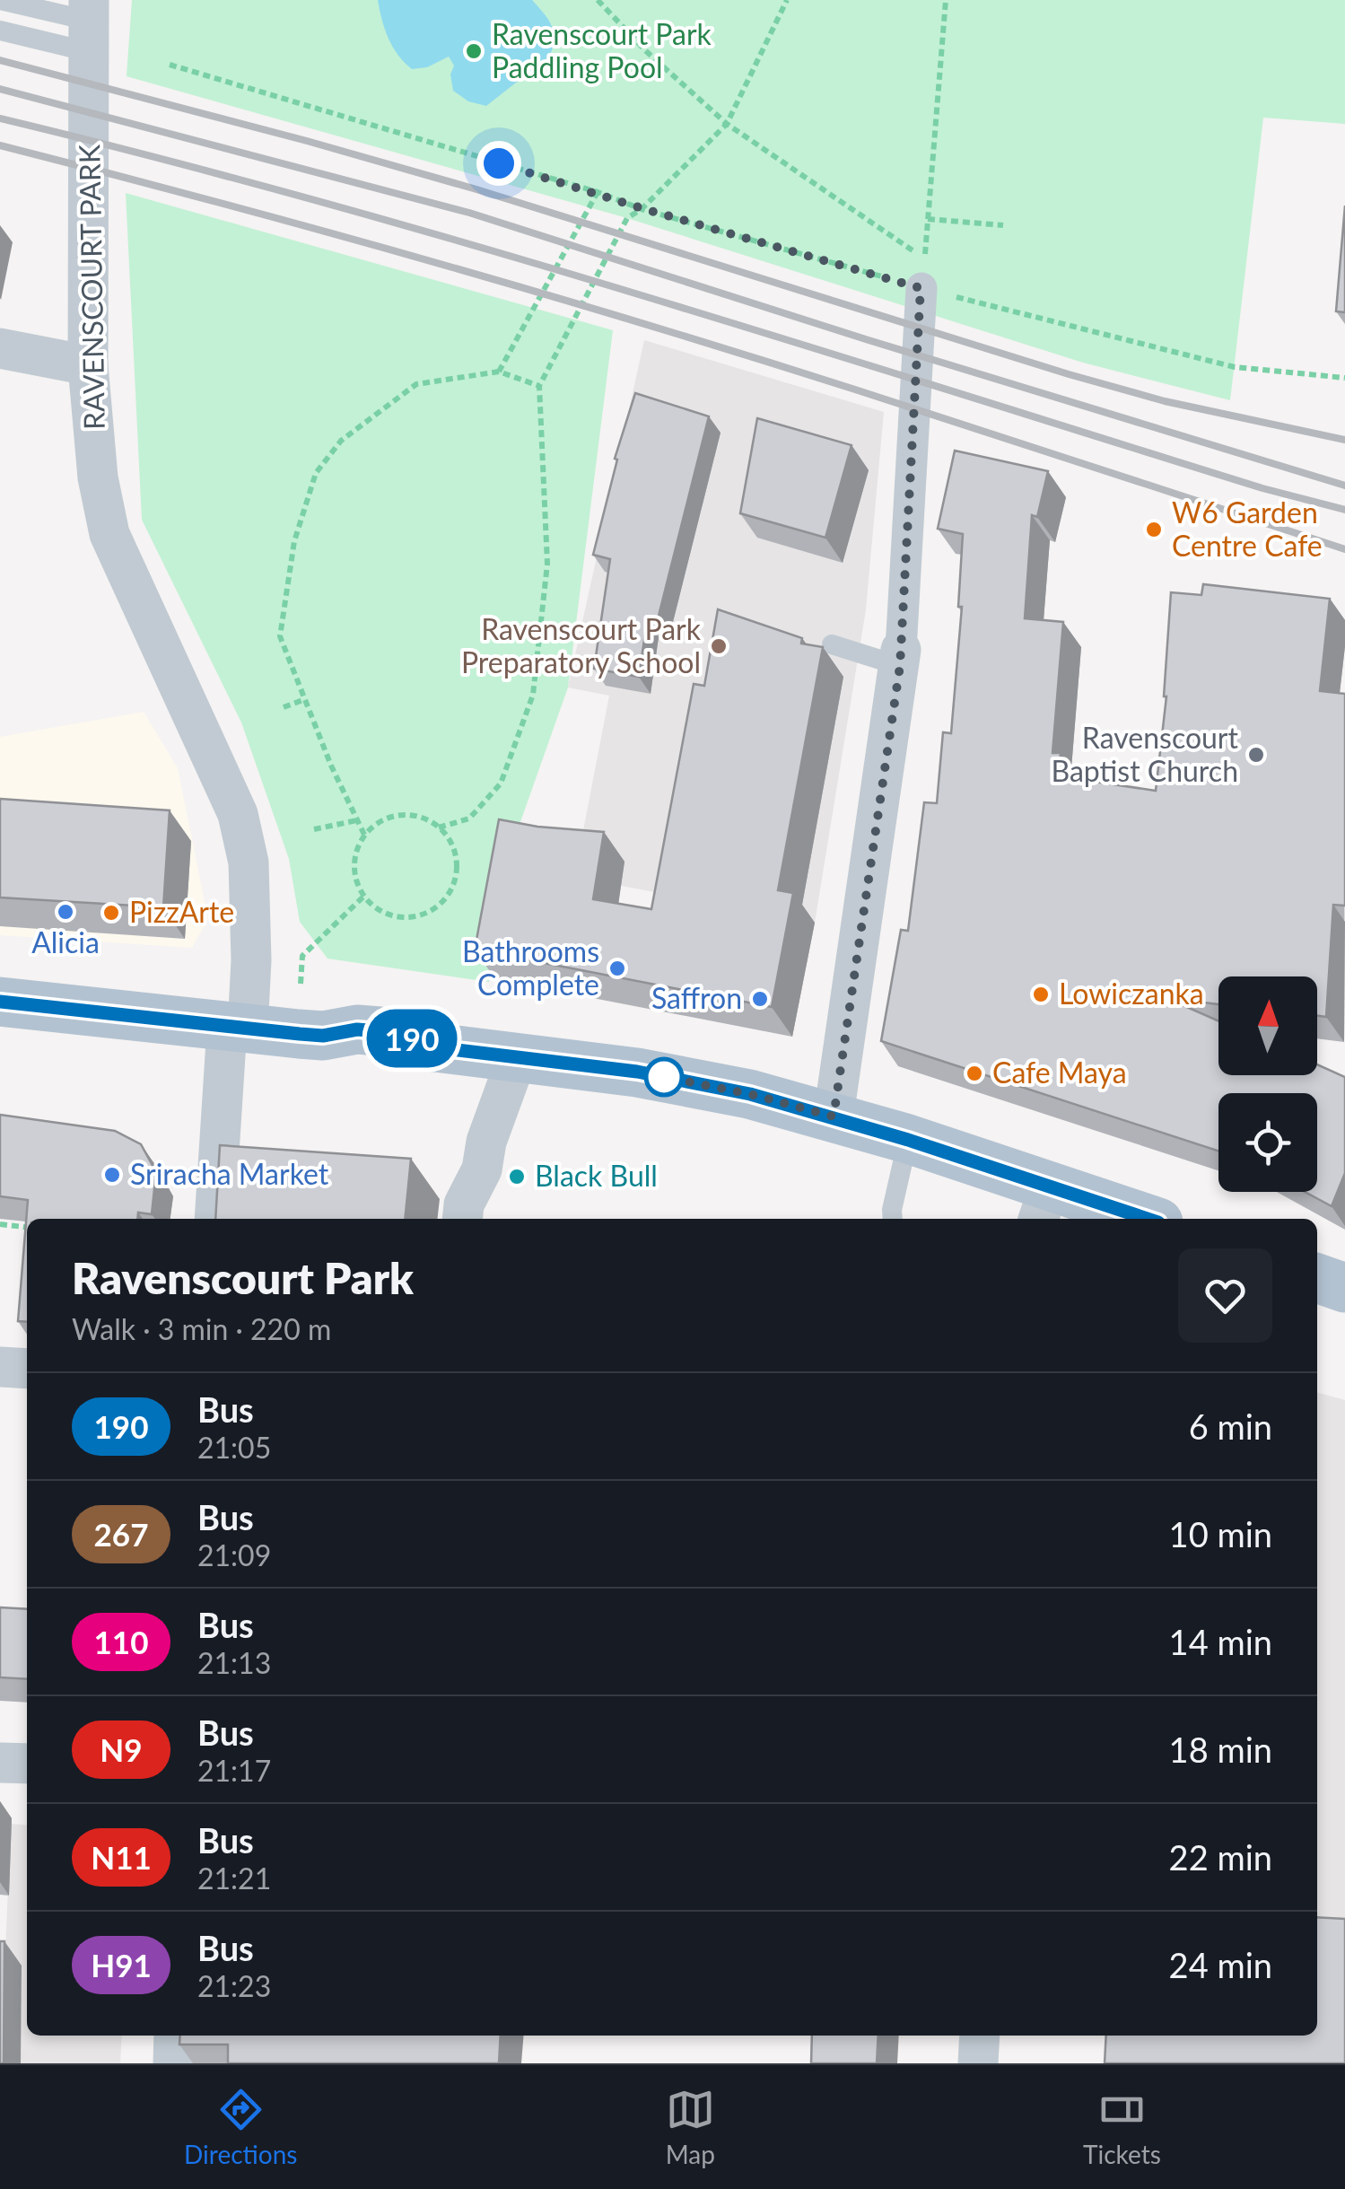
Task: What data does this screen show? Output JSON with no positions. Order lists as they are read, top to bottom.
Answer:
{
  "streets": {
    "street": ["RAVENSCOURT PARK"]
  },
  "places": [
    "Ravenscourt Park Paddling Pool",
    "W6 Garden Centre Cafe",
    "Ravenscourt Park Preparatory School",
    "Ravenscourt Baptist Church",
    "Alicia",
    "PizzArte",
    "Bathrooms Complete",
    "Lowiczanka",
    "Saffron",
    "Cafe Maya",
    "Sriracha Market",
    "Black Bull"
  ],
  "lines": ["bus line 190"],
  "north": "top",
  "page": {
    "on_map": "190",
    "heading": ["Ravenscourt Park", "Walk · 3 min · 220 m"],
    "list": [
      {
        "mark": "190",
        "name": "Bus",
        "note": "21:05",
        "value": "6 min"
      },
      {
        "mark": "267",
        "name": "Bus",
        "note": "21:09",
        "value": "10 min"
      },
      {
        "mark": "110",
        "name": "Bus",
        "note": "21:13",
        "value": "14 min"
      },
      {
        "mark": "N9",
        "name": "Bus",
        "note": "21:17",
        "value": "18 min"
      },
      {
        "mark": "N11",
        "name": "Bus",
        "note": "21:21",
        "value": "22 min"
      },
      {
        "mark": "H91",
        "name": "Bus",
        "note": "21:23",
        "value": "24 min"
      }
    ],
    "tabs": ["Directions", "Map", "Tickets"]
  }
}
